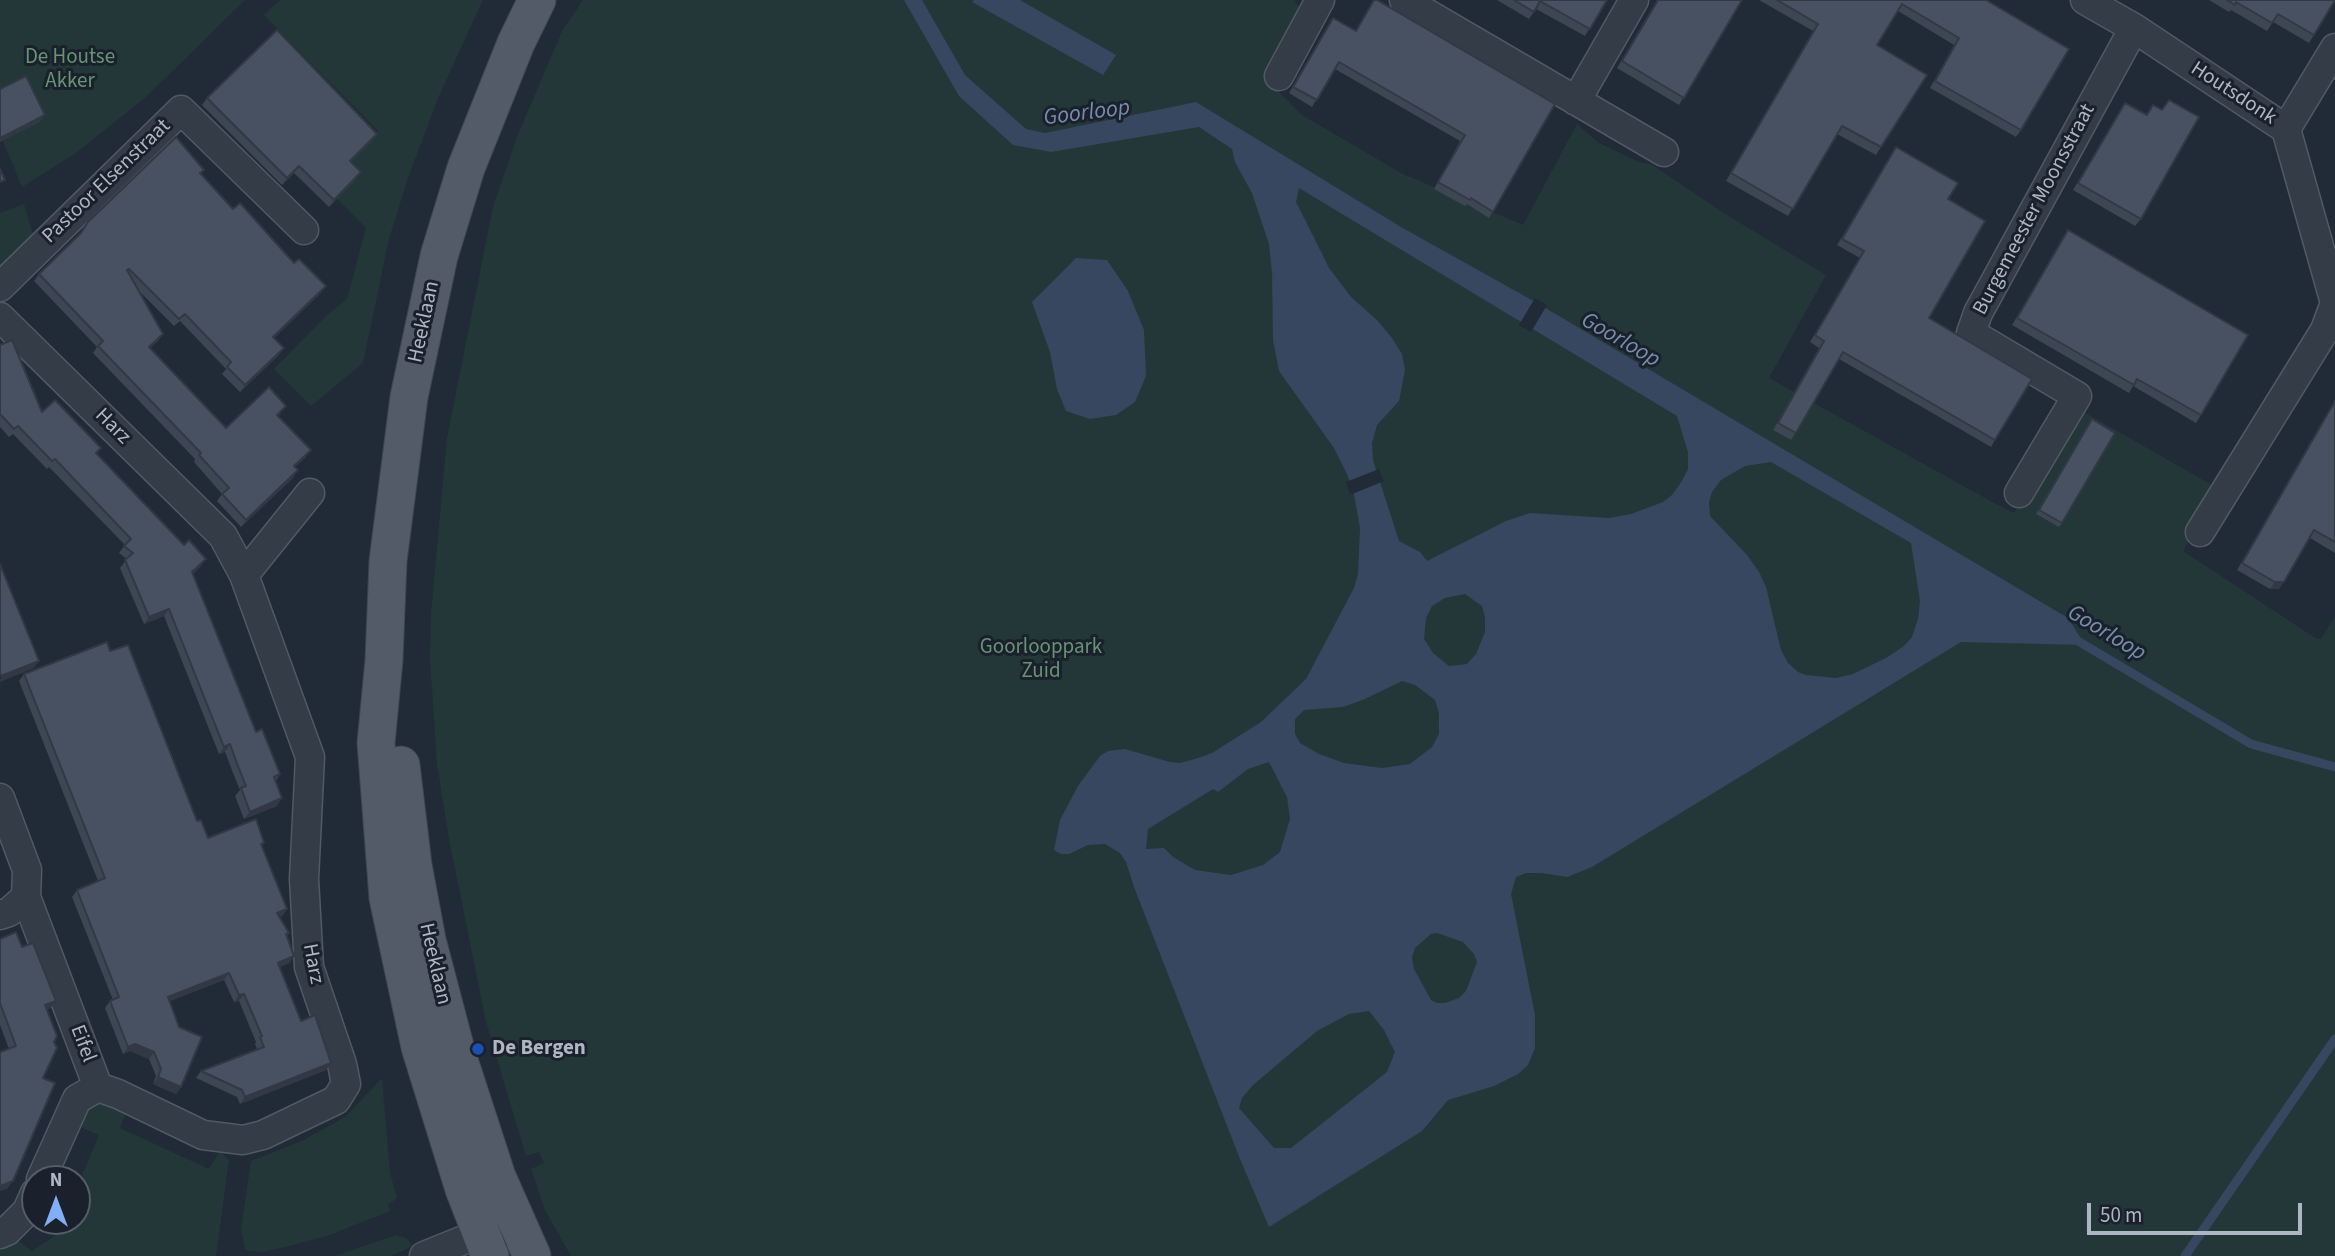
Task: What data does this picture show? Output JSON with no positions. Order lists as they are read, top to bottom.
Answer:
{
  "streets": {
    "main road": ["Heeklaan"],
    "street": [
      "Houtsdonk",
      "Pastoor Elsenstraat",
      "Burgemeester Moonsstraat",
      "Harz",
      "Eifel"
    ]
  },
  "crossings": [
    ["Houtsdonk", "Burgemeester Moonsstraat"],
    ["Harz", "Eifel"]
  ],
  "water": ["Goorloop"],
  "parks": ["De Houtse Akker", "Goorlooppark Zuid"],
  "places": ["De Bergen"],
  "scale_bar": "50 m",
  "north": "top"
}
